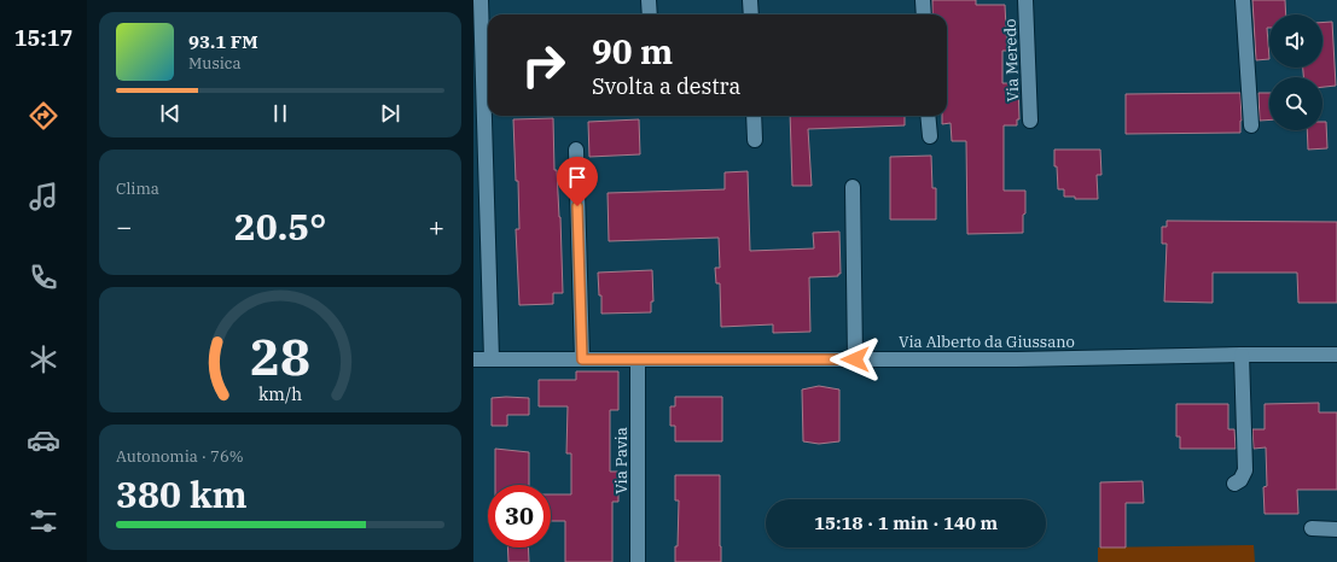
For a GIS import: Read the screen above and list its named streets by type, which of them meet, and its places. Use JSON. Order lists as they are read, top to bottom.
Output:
{
  "streets": {
    "street": ["Via Meredo", "Via Alberto da Giussano", "Via Pavia"]
  },
  "crossings": [
    ["Via Alberto da Giussano", "Via Pavia"]
  ],
  "page": {
    "tabs": "15:17",
    "turn": ["90 m", "Svolta a destra"],
    "song": ["93.1 FM", "Musica"],
    "tile": [
      "Clima",
      ["Autonomia · 76%", "380 km"]
    ],
    "heat": ["−", "20.5°", "+"],
    "limit": "30",
    "trip": "15:18 · 1 min · 140 m",
    "gauge": ["28", "km/h"]
  }
}
